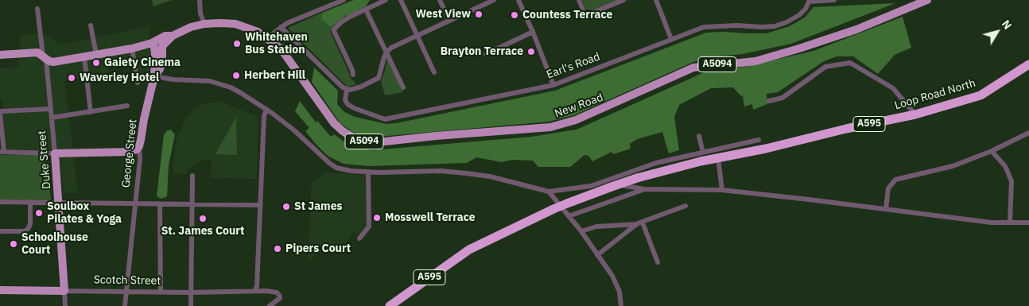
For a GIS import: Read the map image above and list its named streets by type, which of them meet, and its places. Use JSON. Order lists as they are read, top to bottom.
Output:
{
  "streets": {
    "highway": ["Loop Road North", "A595"],
    "main road": [
      "A5094",
      "New Road",
      "George Street",
      "Duke Street",
      "Scotch Street"
    ],
    "street": ["Earl's Road"]
  },
  "crossings": [
    ["A5094", "New Road"],
    ["A5094", "George Street"],
    ["A5094", "Duke Street"],
    ["Loop Road North", "A595"],
    ["George Street", "Scotch Street"],
    ["Duke Street", "Scotch Street"]
  ],
  "places": [
    "West View",
    "Countess Terrace",
    "Whitehaven Bus Station",
    "Brayton Terrace",
    "Gaiety Cinema",
    "Herbert Hill",
    "Waverley Hotel",
    "St James",
    "Soulbox Pilates & Yoga",
    "Mosswell Terrace",
    "St. James Court",
    "Schoolhouse Court",
    "Pipers Court"
  ],
  "north": "top right"
}
